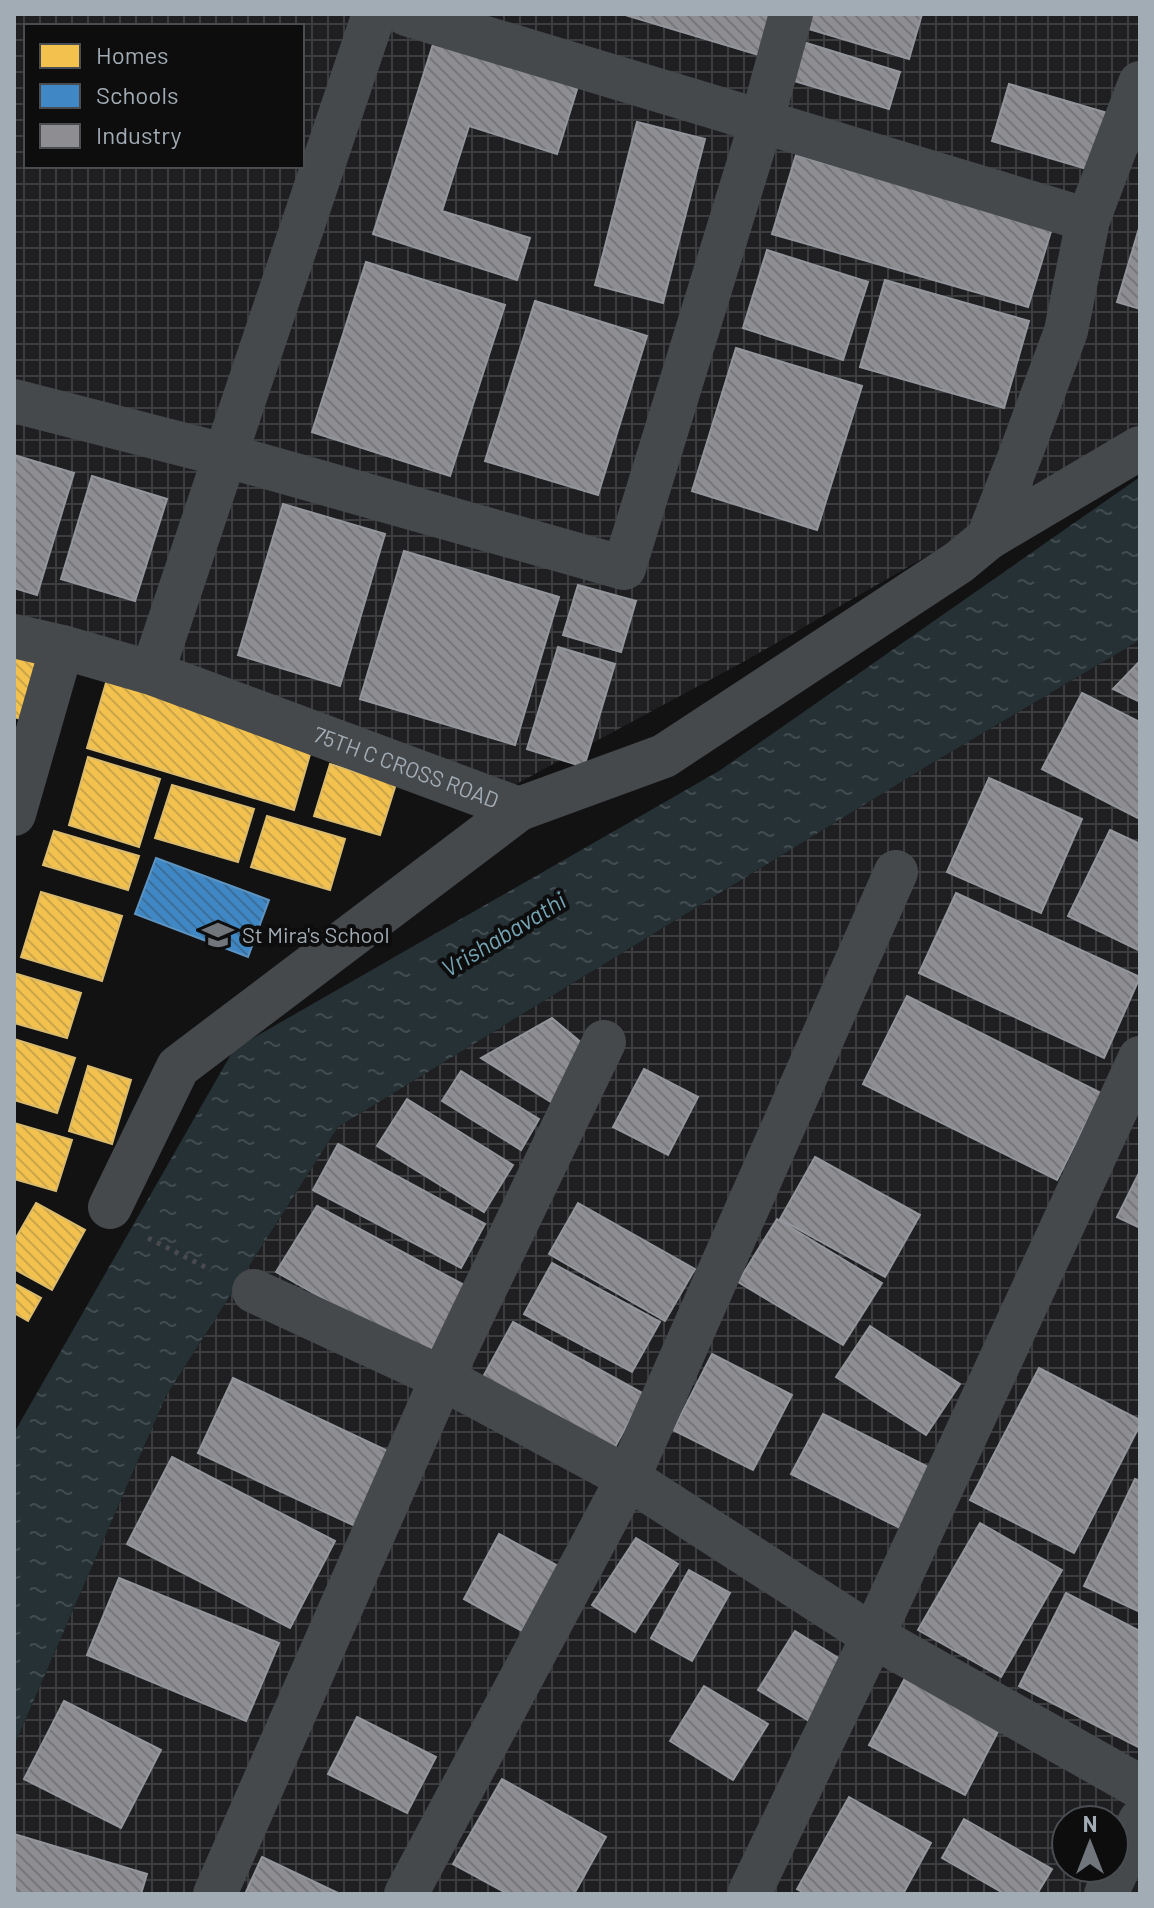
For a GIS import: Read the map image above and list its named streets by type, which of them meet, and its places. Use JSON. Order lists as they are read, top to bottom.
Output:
{
  "streets": {
    "street": ["75TH C CROSS ROAD"]
  },
  "water": ["Vrishabavathi"],
  "places": {
    "school or university": ["St Mira's School"]
  },
  "legend": ["Homes", "Schools", "Industry"],
  "north": "top"
}
